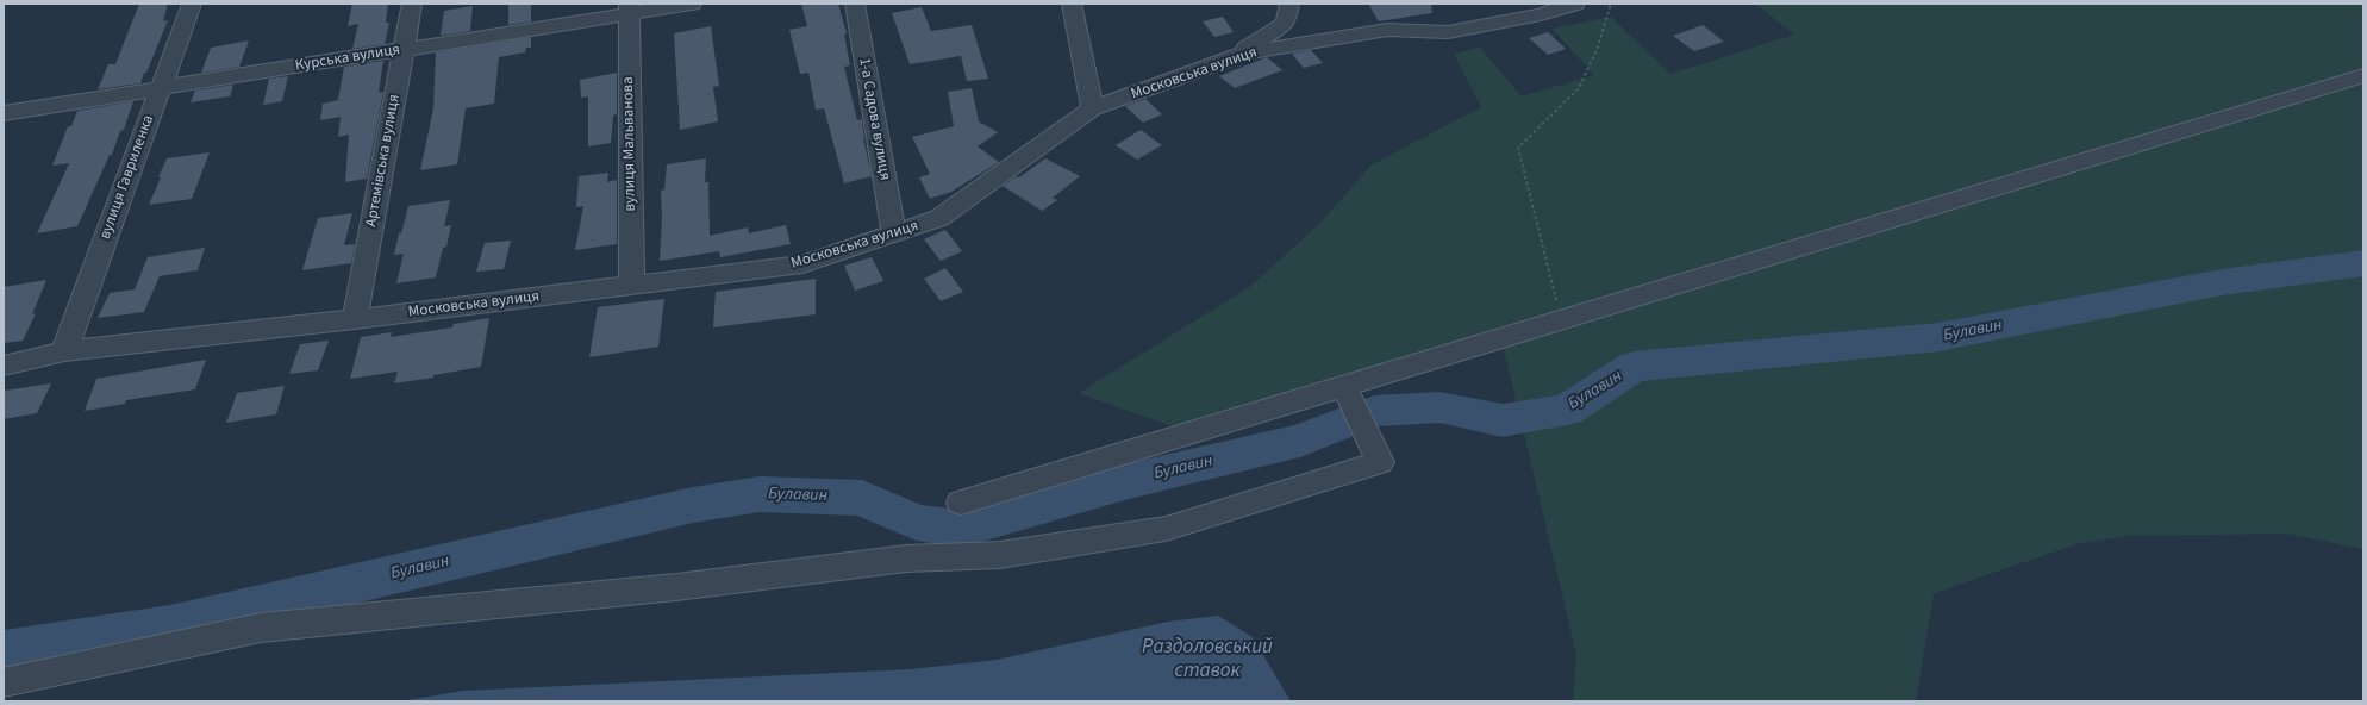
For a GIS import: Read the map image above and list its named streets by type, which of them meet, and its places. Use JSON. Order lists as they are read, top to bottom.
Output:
{
  "streets": {
    "street": [
      "Курська вулиця",
      "Московська вулиця",
      "1-а Садова вулиця",
      "вулиця Мальванова",
      "Артемівська вулиця",
      "вулиця Гавриленка"
    ]
  },
  "crossings": [
    ["Курська вулиця", "вулиця Мальванова"],
    ["Курська вулиця", "Артемівська вулиця"],
    ["Курська вулиця", "вулиця Гавриленка"],
    ["Московська вулиця", "1-а Садова вулиця"],
    ["Московська вулиця", "вулиця Мальванова"],
    ["Московська вулиця", "Артемівська вулиця"],
    ["Московська вулиця", "вулиця Гавриленка"]
  ],
  "water": ["Булавин", "Раздоловський ставок"]
}
